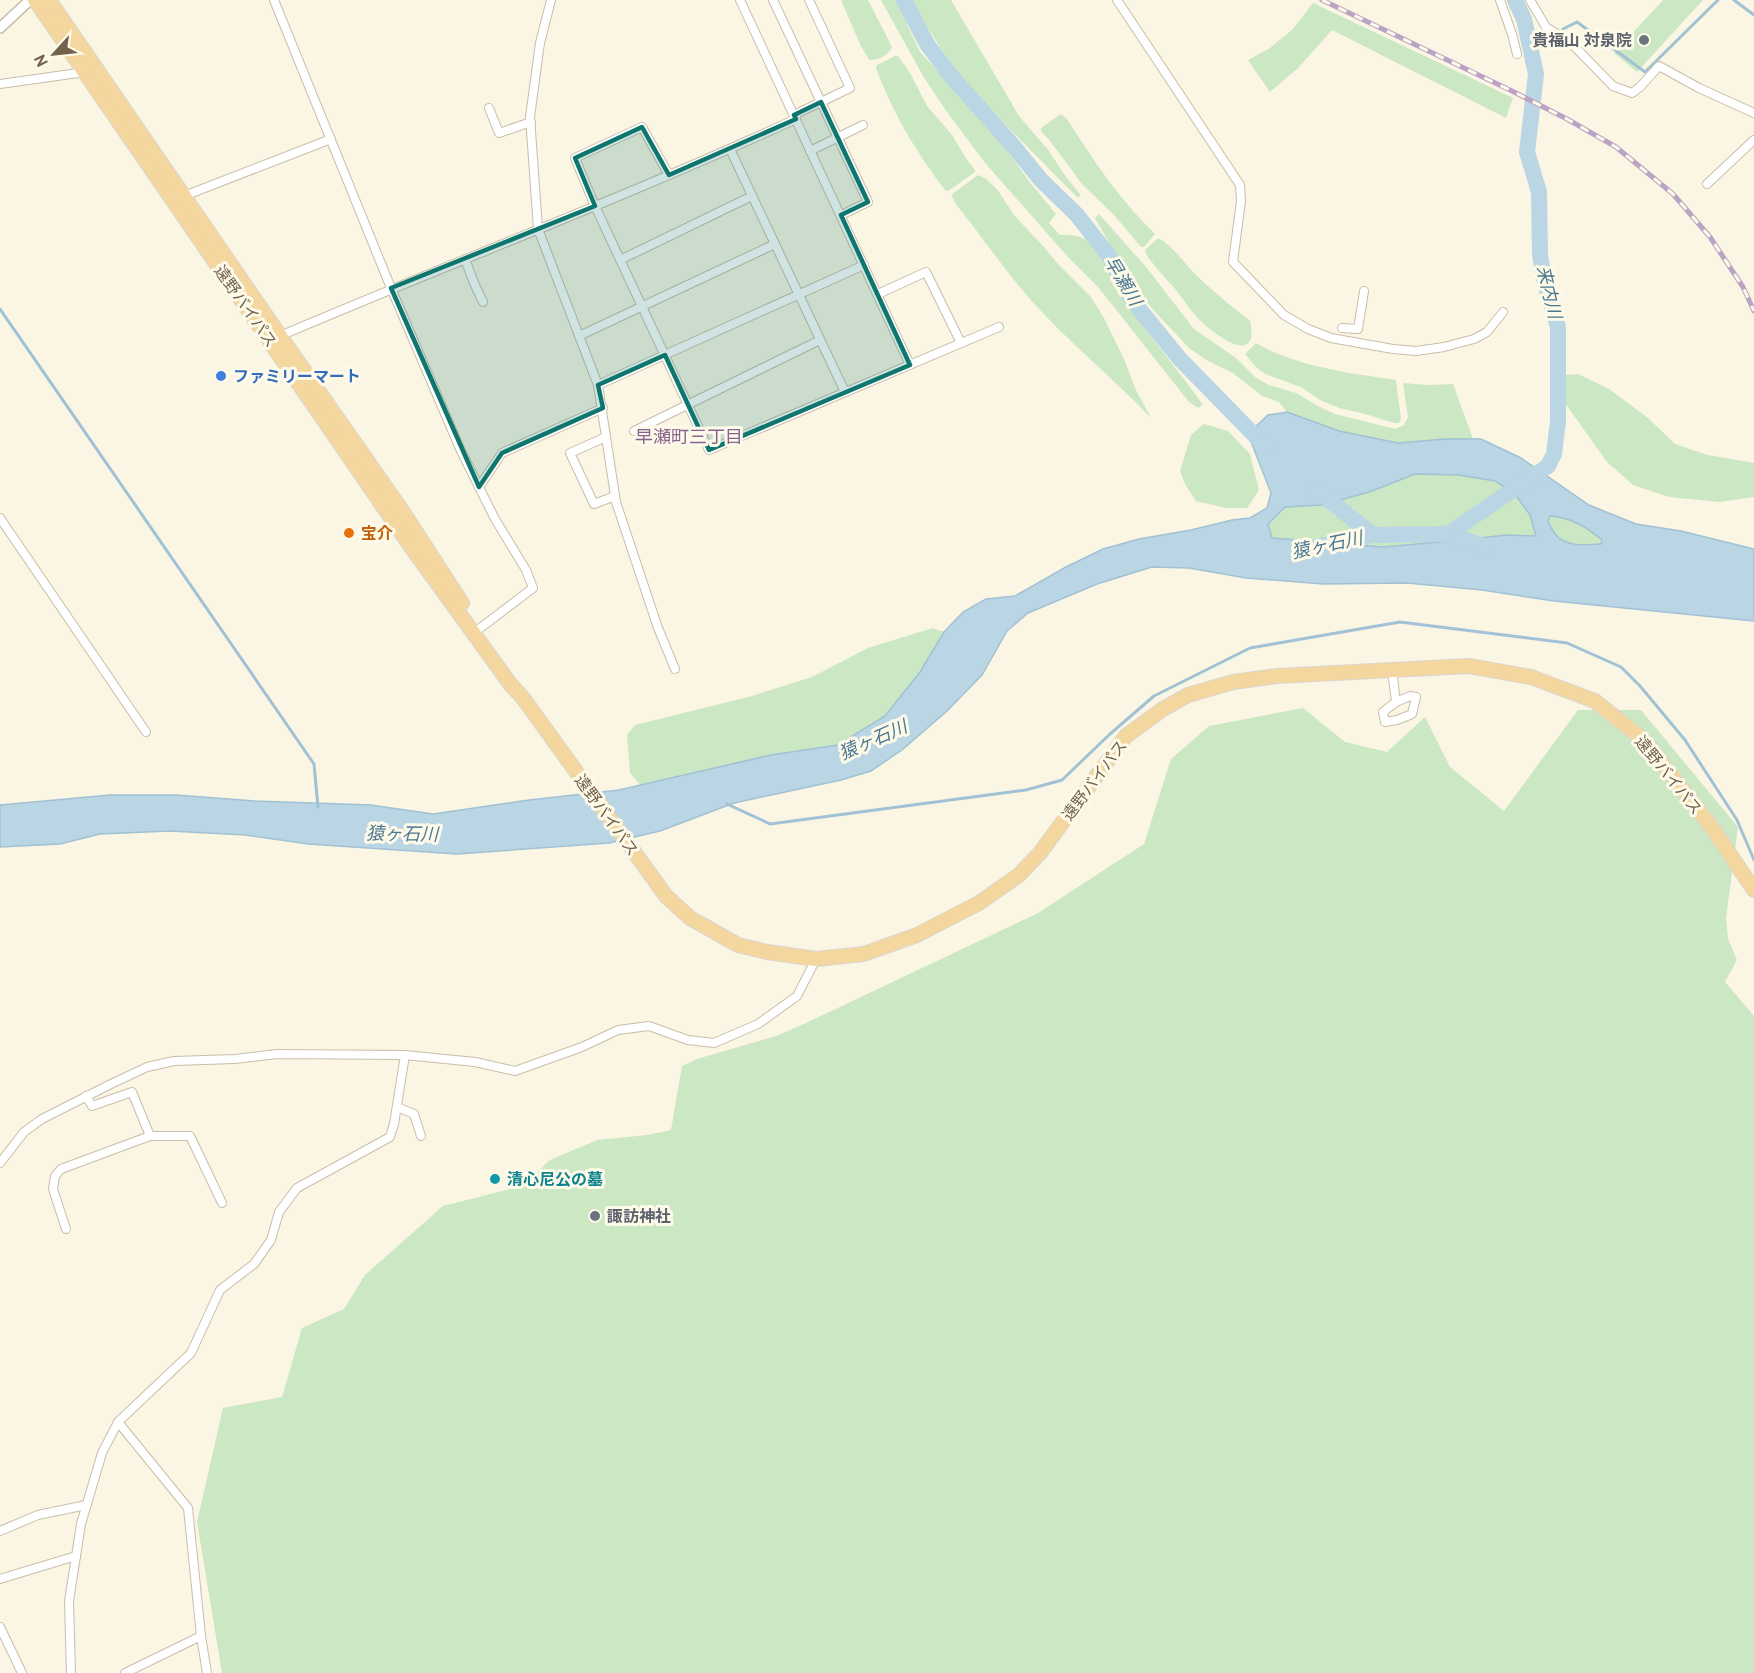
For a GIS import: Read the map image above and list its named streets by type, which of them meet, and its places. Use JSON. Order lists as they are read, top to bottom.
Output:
{
  "streets": {
    "highway": ["遠野バイパス"]
  },
  "districts": ["早瀬町三丁目"],
  "water": ["早瀬川", "来内川", "猿ヶ石川"],
  "places": [
    "貴福山 対泉院",
    "ファミリーマート",
    "宝介",
    "清心尼公の墓",
    "諏訪神社"
  ],
  "north": "bottom left"
}
